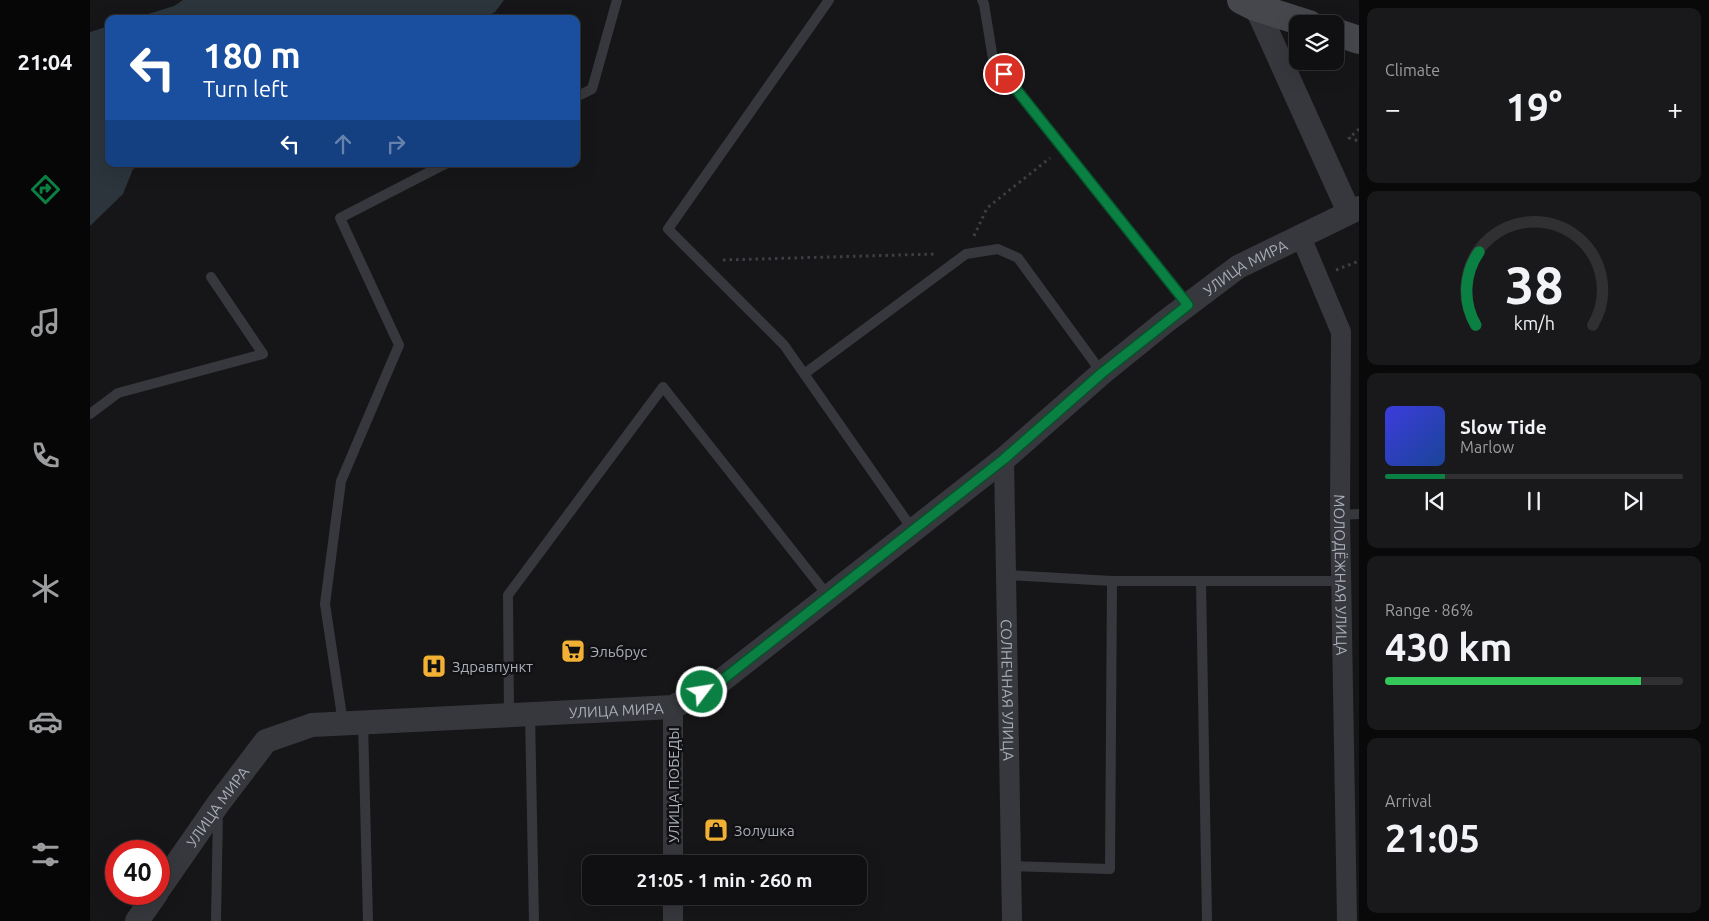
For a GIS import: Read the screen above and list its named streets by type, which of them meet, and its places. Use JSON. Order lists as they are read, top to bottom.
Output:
{
  "streets": {
    "street": [
      "УЛИЦА МИРА",
      "МОЛОДЁЖНАЯ УЛИЦА",
      "СОЛНЕЧНАЯ УЛИЦА",
      "УЛИЦА ПОБЕДЫ"
    ]
  },
  "crossings": [
    ["УЛИЦА МИРА", "МОЛОДЁЖНАЯ УЛИЦА"],
    ["УЛИЦА МИРА", "СОЛНЕЧНАЯ УЛИЦА"],
    ["УЛИЦА МИРА", "УЛИЦА ПОБЕДЫ"]
  ],
  "places": {
    "supermarket": ["Эльбрус"],
    "hospital": ["Здравпункт"],
    "shop": ["Золушка"]
  },
  "page": {
    "tabs": "21:04",
    "tile": [
      "Climate",
      ["Range · 86%", "430 km"],
      ["Arrival", "21:05"]
    ],
    "turn": ["180 m", "Turn left"],
    "heat": ["−", "19°", "+"],
    "song": ["Slow Tide", "Marlow"],
    "limit": "40",
    "trip": "21:05 · 1 min · 260 m",
    "gauge": ["38", "km/h"]
  }
}
